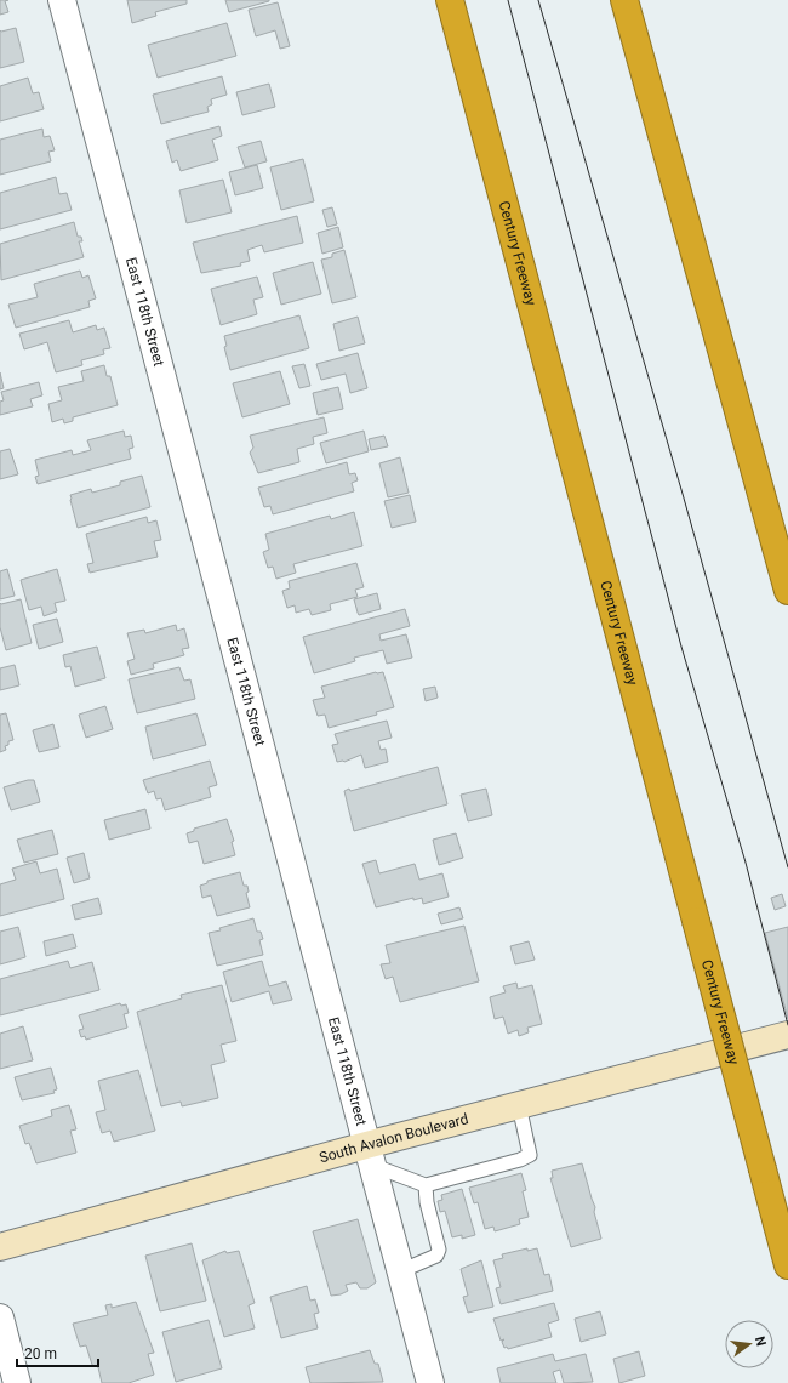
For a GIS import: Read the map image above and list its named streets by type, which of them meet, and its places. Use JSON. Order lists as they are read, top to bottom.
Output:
{
  "streets": {
    "highway": ["Century Freeway"],
    "main road": ["South Avalon Boulevard"],
    "street": ["East 118th Street"]
  },
  "crossings": [
    ["East 118th Street", "South Avalon Boulevard"]
  ],
  "scale_bar": "20 m",
  "north": "right"
}
